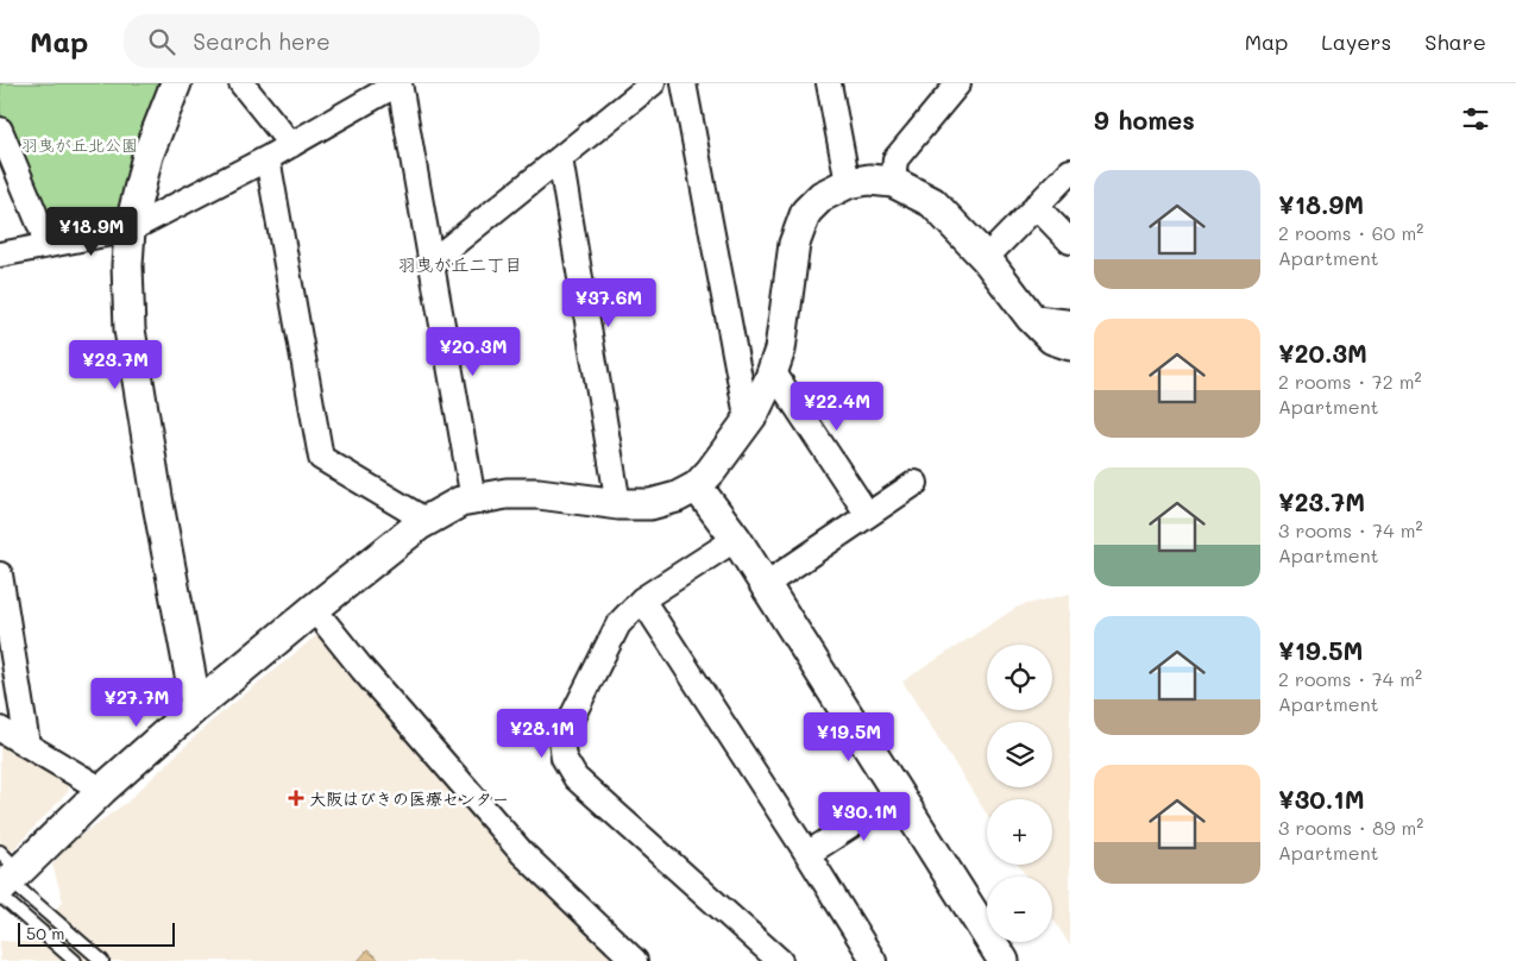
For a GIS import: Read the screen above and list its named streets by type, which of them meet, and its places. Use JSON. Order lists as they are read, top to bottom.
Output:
{
  "districts": ["羽曳が丘二丁目"],
  "parks": ["羽曳が丘北公園"],
  "places": {
    "health": ["大阪はびきの医療センター"]
  },
  "scale_bar": "50 m",
  "page": {
    "header": "Map",
    "search": "Search here",
    "nav": ["Map", "Layers", "Share"],
    "heading": "9 homes",
    "list": [
      {
        "name": "¥18.9M",
        "note": "2 rooms · 60 m² · Apartment"
      },
      {
        "name": "¥20.3M",
        "note": "2 rooms · 72 m² · Apartment"
      },
      {
        "name": "¥23.7M",
        "note": "3 rooms · 74 m² · Apartment"
      },
      {
        "name": "¥19.5M",
        "note": "2 rooms · 74 m² · Apartment"
      },
      {
        "name": "¥30.1M",
        "note": "3 rooms · 89 m² · Apartment"
      }
    ],
    "price": [
      "¥18.9M",
      "¥37.6M",
      "¥20.3M",
      "¥23.7M",
      "¥22.4M",
      "¥27.7M",
      "¥28.1M",
      "¥19.5M",
      "¥30.1M"
    ],
    "map_buttons": ["+", "−"],
    "scale": "50 m"
  }
}
